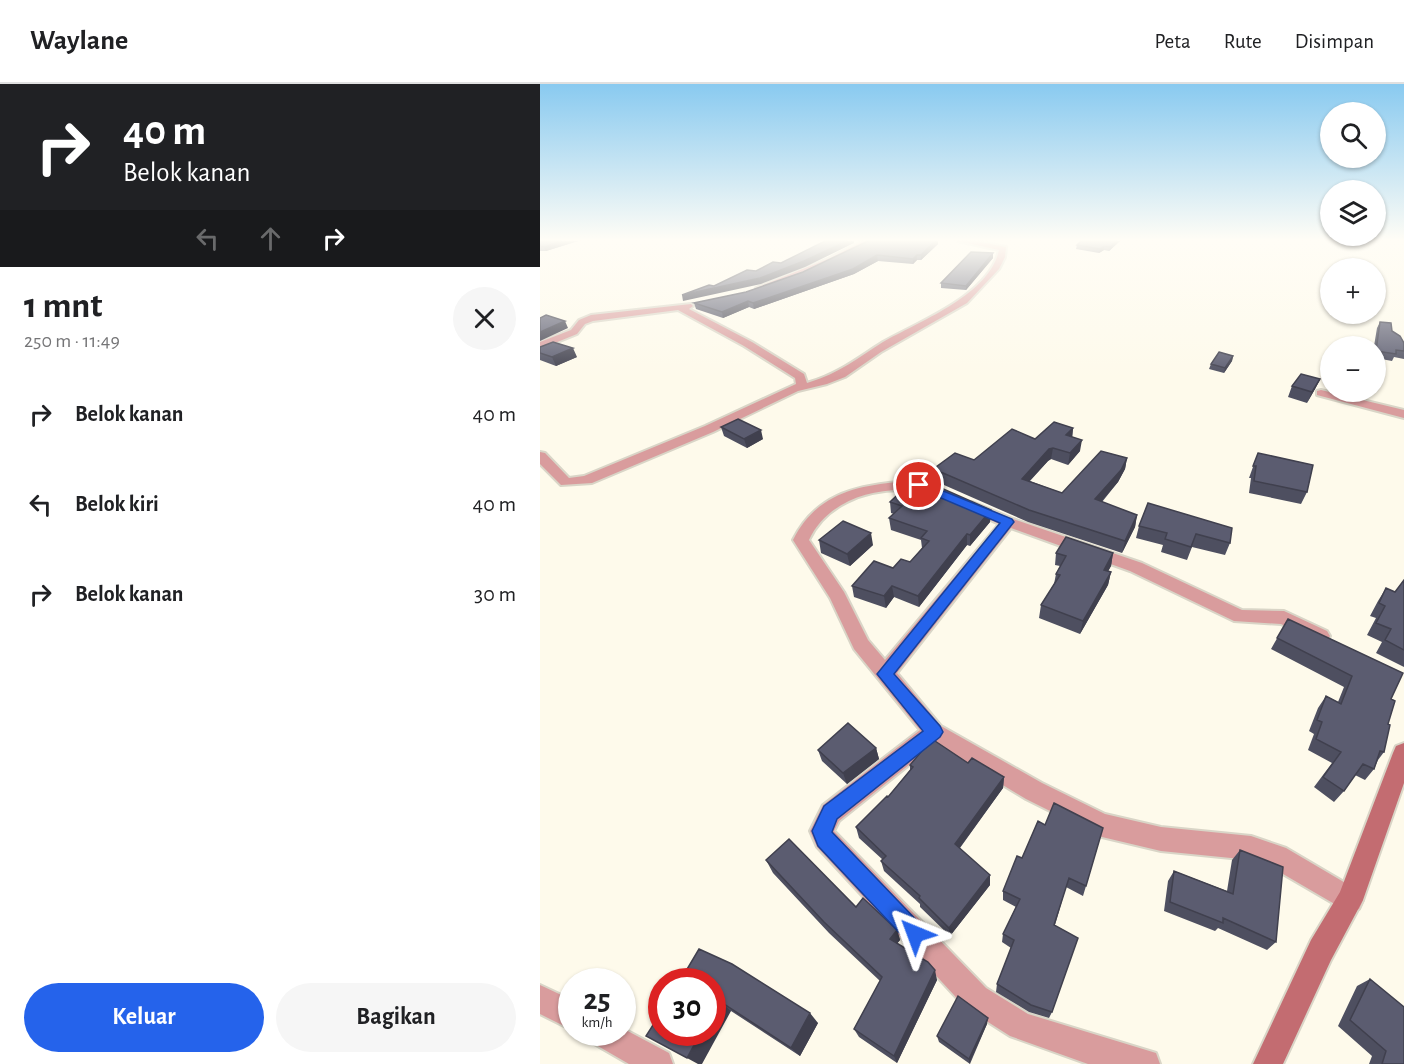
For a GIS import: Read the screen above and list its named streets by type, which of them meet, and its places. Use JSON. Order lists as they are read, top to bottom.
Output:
{
  "page": {
    "header": "Waylane",
    "nav": ["Peta", "Rute", "Disimpan"],
    "turn": ["40 m", "Belok kanan"],
    "map_buttons": ["+", "−"],
    "heading": ["1 mnt", "250 m · 11:49"],
    "list": [
      {
        "name": "Belok kanan",
        "value": "40 m"
      },
      {
        "name": "Belok kiri",
        "value": "40 m"
      },
      {
        "name": "Belok kanan",
        "value": "30 m"
      }
    ],
    "speed": "25 km/h",
    "limit": "30",
    "buttons": ["Keluar", "Bagikan"]
  }
}
